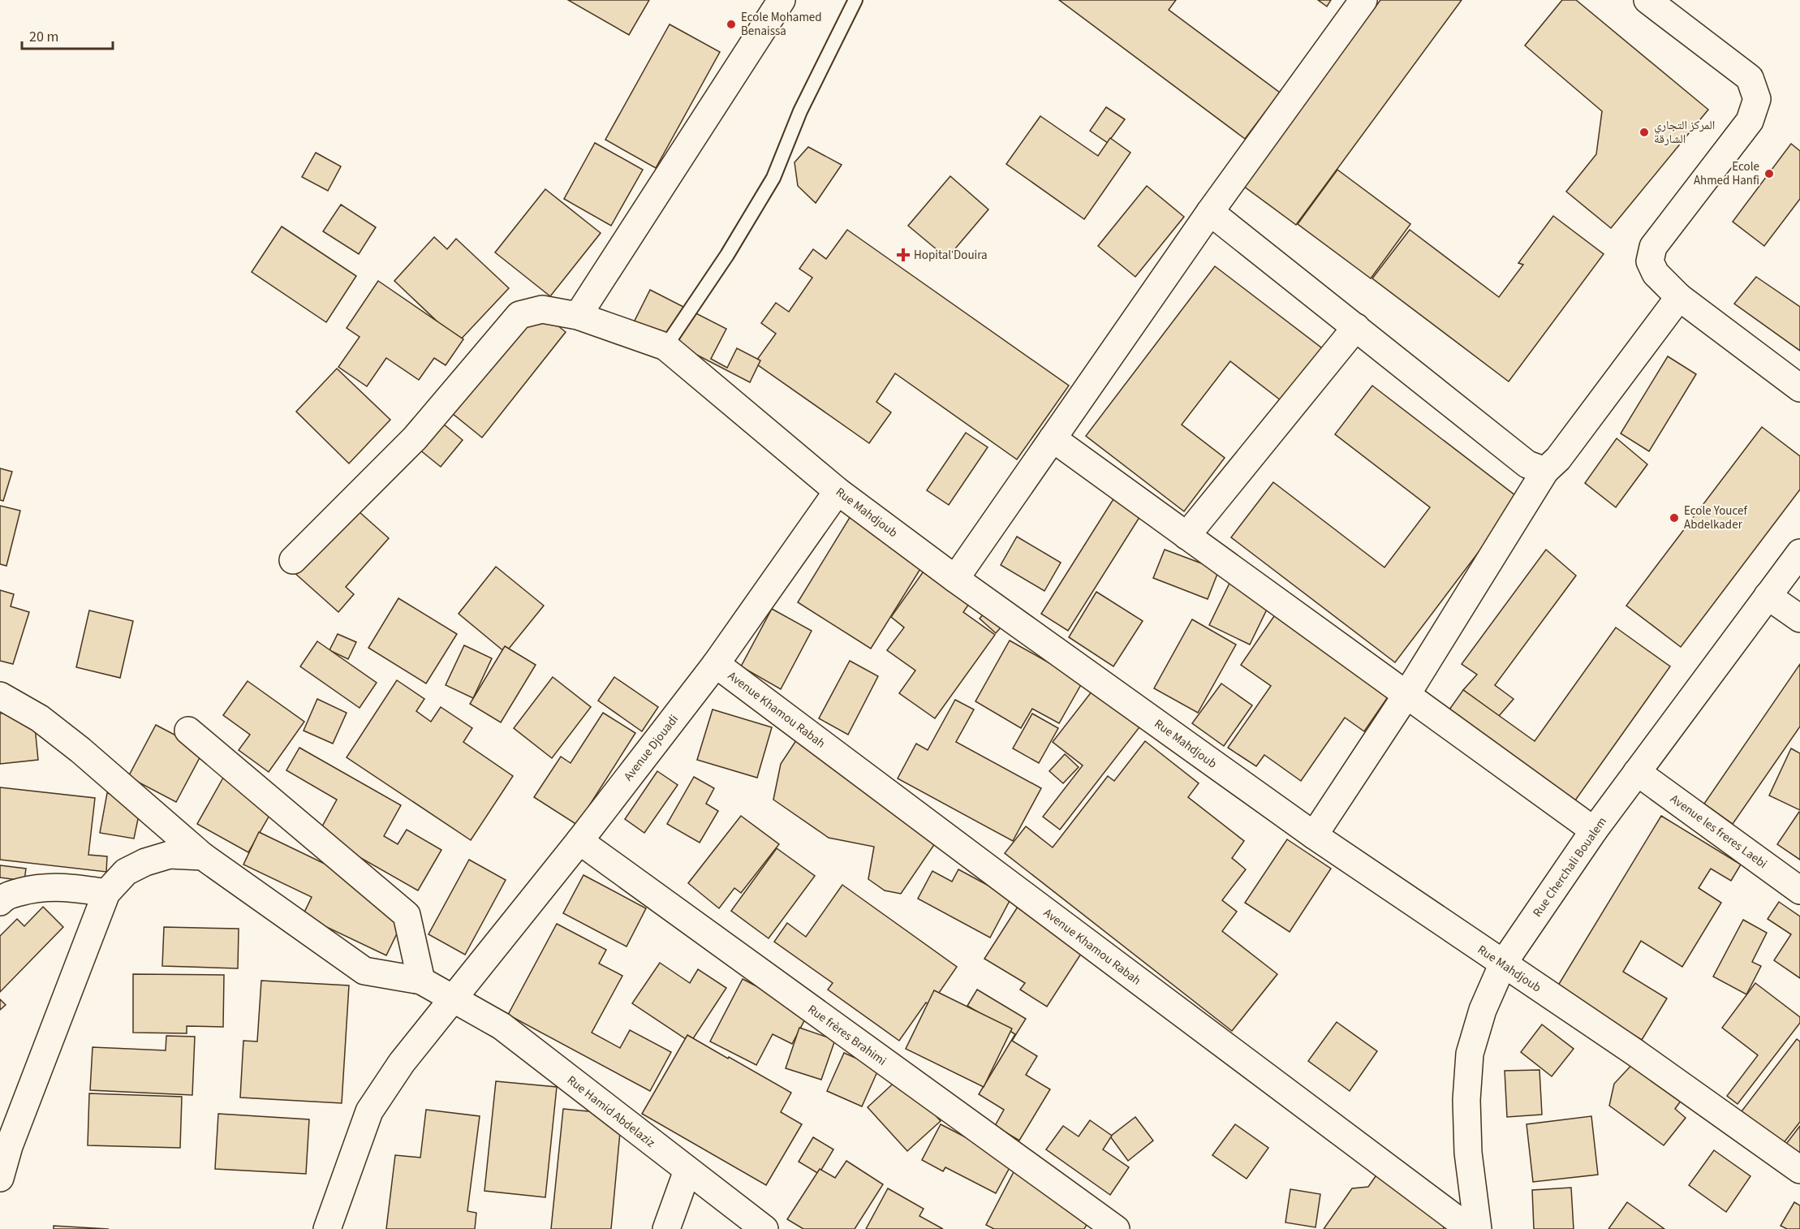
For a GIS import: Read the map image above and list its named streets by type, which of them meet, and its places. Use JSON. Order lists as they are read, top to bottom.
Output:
{
  "streets": {
    "street": [
      "Rue Mahdjoub",
      "Avenue Khamou Rabah",
      "Avenue Djouadi",
      "Avenue les freres Laebi",
      "Rue Cherchali Boualem",
      "Rue frères Brahimi",
      "Rue Hamid Abdelaziz"
    ]
  },
  "crossings": [
    ["Rue Mahdjoub", "Avenue Djouadi"],
    ["Rue Mahdjoub", "Rue Cherchali Boualem"],
    ["Avenue Khamou Rabah", "Avenue Djouadi"],
    ["Avenue Djouadi", "Rue frères Brahimi"],
    ["Avenue Djouadi", "Rue Hamid Abdelaziz"],
    ["Avenue les freres Laebi", "Rue Cherchali Boualem"]
  ],
  "places": {
    "other": [
      "Ecole Mohamed Benaissa",
      "المركز التجاري الشارقة",
      "Ecole Ahmed Hanfi",
      "Ecole Youcef Abdelkader"
    ],
    "health": ["Hopital Douira"]
  },
  "scale_bar": "20 m"
}
